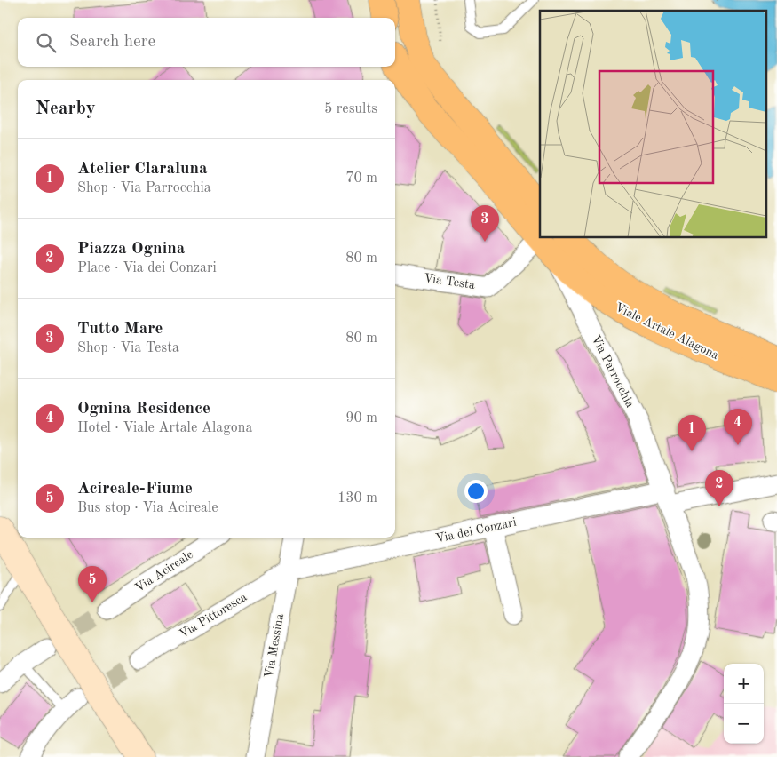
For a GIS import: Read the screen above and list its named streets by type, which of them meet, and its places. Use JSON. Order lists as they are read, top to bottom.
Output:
{
  "streets": {
    "main road": ["Viale Artale Alagona"],
    "street": [
      "Via Testa",
      "Via Parrocchia",
      "Via dei Conzari",
      "Via Acireale",
      "Via Pittoresca",
      "Via Messina"
    ]
  },
  "crossings": [
    ["Via Testa", "Viale Artale Alagona"],
    ["Via Testa", "Via Parrocchia"],
    ["Viale Artale Alagona", "Via Parrocchia"],
    ["Via Parrocchia", "Via dei Conzari"],
    ["Via dei Conzari", "Via Pittoresca"],
    ["Via dei Conzari", "Via Messina"],
    ["Via Pittoresca", "Via Messina"]
  ],
  "page": {
    "search": "Search here",
    "heading": ["Nearby", "5 results"],
    "list": [
      {
        "mark": "1",
        "name": "Atelier Claraluna",
        "note": "Shop · Via Parrocchia",
        "value": "70 m"
      },
      {
        "mark": "2",
        "name": "Piazza Ognina",
        "note": "Place · Via dei Conzari",
        "value": "80 m"
      },
      {
        "mark": "3",
        "name": "Tutto Mare",
        "note": "Shop · Via Testa",
        "value": "80 m"
      },
      {
        "mark": "4",
        "name": "Ognina Residence",
        "note": "Hotel · Viale Artale Alagona",
        "value": "90 m"
      },
      {
        "mark": "5",
        "name": "Acireale-Fiume",
        "note": "Bus stop · Via Acireale",
        "value": "130 m"
      }
    ],
    "pins": [
      "3",
      "4",
      "1",
      "2",
      "5"
    ],
    "map_buttons": ["+", "−"]
  }
}
